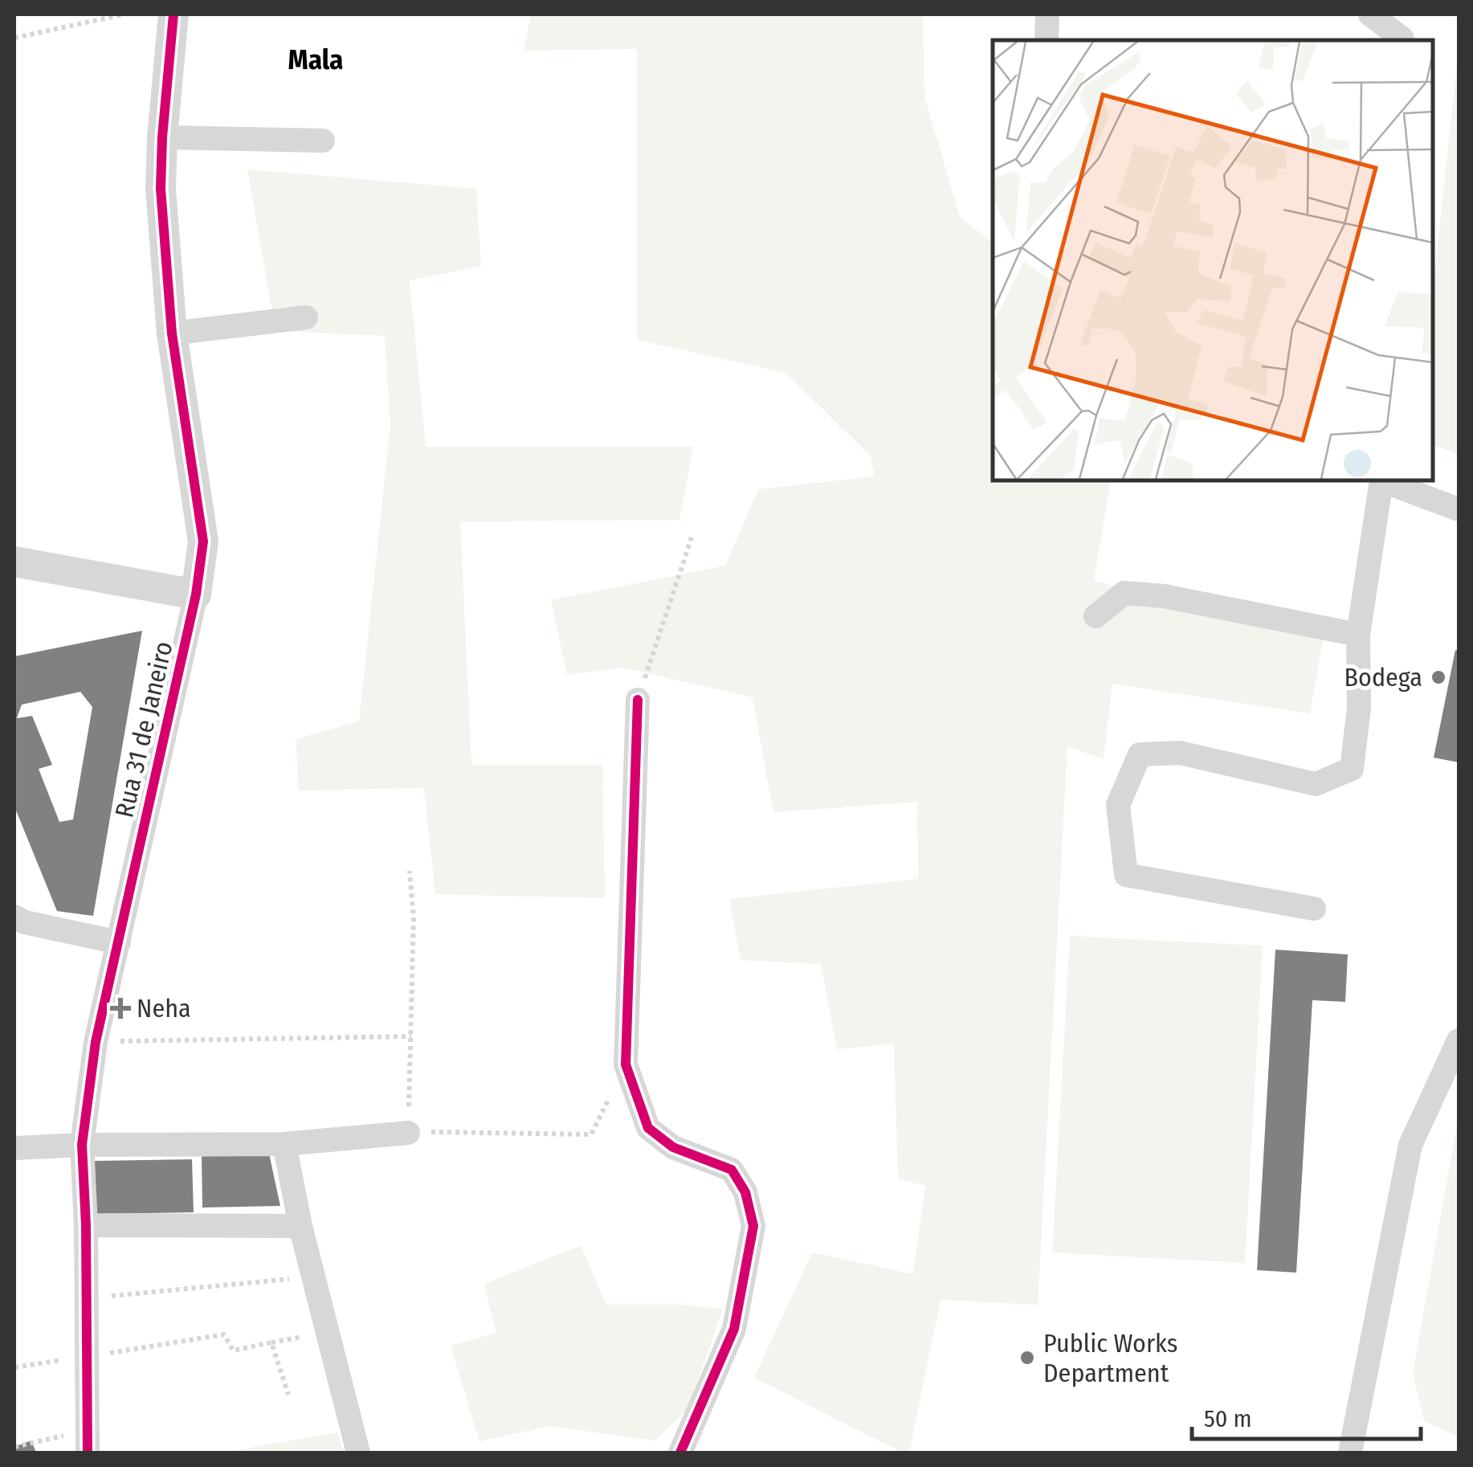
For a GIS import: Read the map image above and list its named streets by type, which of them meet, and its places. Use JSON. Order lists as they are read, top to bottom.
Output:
{
  "streets": {
    "street": ["Rua 31 de Janeiro"]
  },
  "districts": ["Mala"],
  "places": {
    "other": ["Bodega", "Public Works Department"],
    "health": ["Neha"]
  },
  "scale_bar": "50 m"
}
